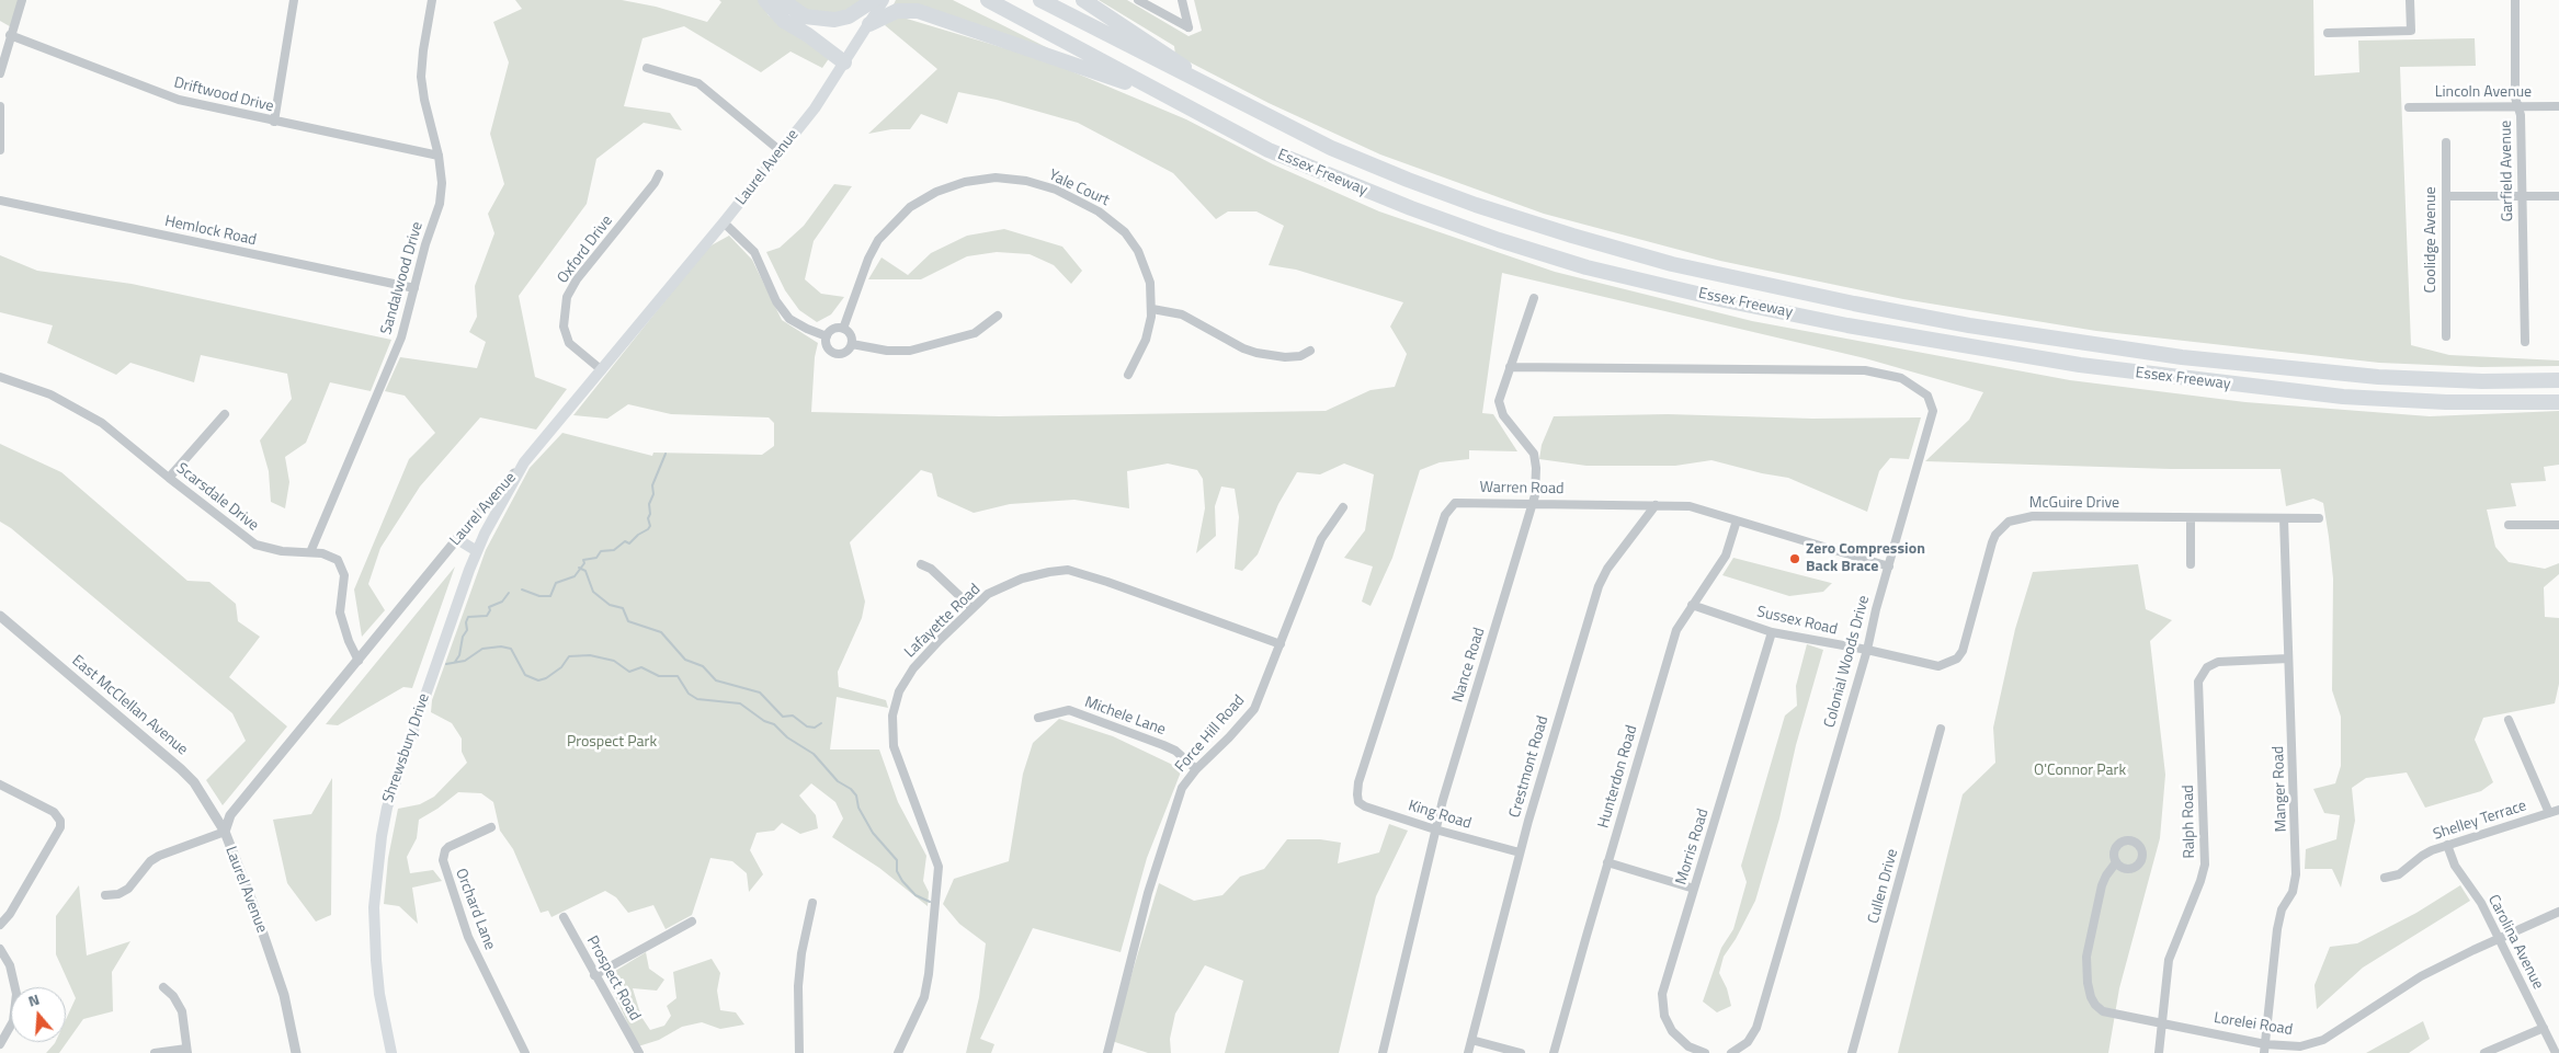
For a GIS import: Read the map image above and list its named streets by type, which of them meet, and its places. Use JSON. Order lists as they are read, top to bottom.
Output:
{
  "streets": {
    "highway": ["Essex Freeway"],
    "main road": ["Laurel Avenue", "Shrewsbury Drive"],
    "street": [
      "Lincoln Avenue",
      "Driftwood Drive",
      "Garfield Avenue",
      "Yale Court",
      "Hemlock Road",
      "Coolidge Avenue",
      "Oxford Drive",
      "Sandalwood Drive",
      "Warren Road",
      "Scarsdale Drive",
      "McGuire Drive",
      "Lafayette Road",
      "Sussex Road",
      "Colonial Woods Drive",
      "Nance Road",
      "East McClellan Avenue",
      "Michele Lane",
      "Force Hill Road",
      "Crestmont Road",
      "Hunterdon Road",
      "Manger Road",
      "King Road",
      "Shelley Terrace",
      "Ralph Road",
      "Morris Road",
      "Cullen Drive",
      "Orchard Lane",
      "Carolina Avenue",
      "Prospect Road",
      "Lorelei Road"
    ]
  },
  "crossings": [
    ["Lincoln Avenue", "Garfield Avenue"],
    ["Driftwood Drive", "Sandalwood Drive"],
    ["Laurel Avenue", "Oxford Drive"],
    ["Laurel Avenue", "Scarsdale Drive"],
    ["Laurel Avenue", "East McClellan Avenue"],
    ["Laurel Avenue", "Shrewsbury Drive"],
    ["Hemlock Road", "Sandalwood Drive"],
    ["Sandalwood Drive", "Scarsdale Drive"],
    ["Warren Road", "Colonial Woods Drive"],
    ["Warren Road", "Nance Road"],
    ["Warren Road", "Crestmont Road"],
    ["Warren Road", "Hunterdon Road"],
    ["Warren Road", "King Road"],
    ["McGuire Drive", "Sussex Road"],
    ["McGuire Drive", "Colonial Woods Drive"],
    ["McGuire Drive", "Manger Road"],
    ["Lafayette Road", "Force Hill Road"],
    ["Sussex Road", "Colonial Woods Drive"],
    ["Sussex Road", "Hunterdon Road"],
    ["Sussex Road", "Morris Road"],
    ["Colonial Woods Drive", "Nance Road"],
    ["Nance Road", "King Road"],
    ["Michele Lane", "Force Hill Road"],
    ["Crestmont Road", "King Road"],
    ["Manger Road", "Ralph Road"],
    ["Manger Road", "Lorelei Road"],
    ["Shelley Terrace", "Carolina Avenue"],
    ["Ralph Road", "Lorelei Road"],
    ["Carolina Avenue", "Lorelei Road"]
  ],
  "parks": ["Prospect Park", "O'Connor Park"],
  "places": ["Zero Compression Back Brace"],
  "north": "top"
}
